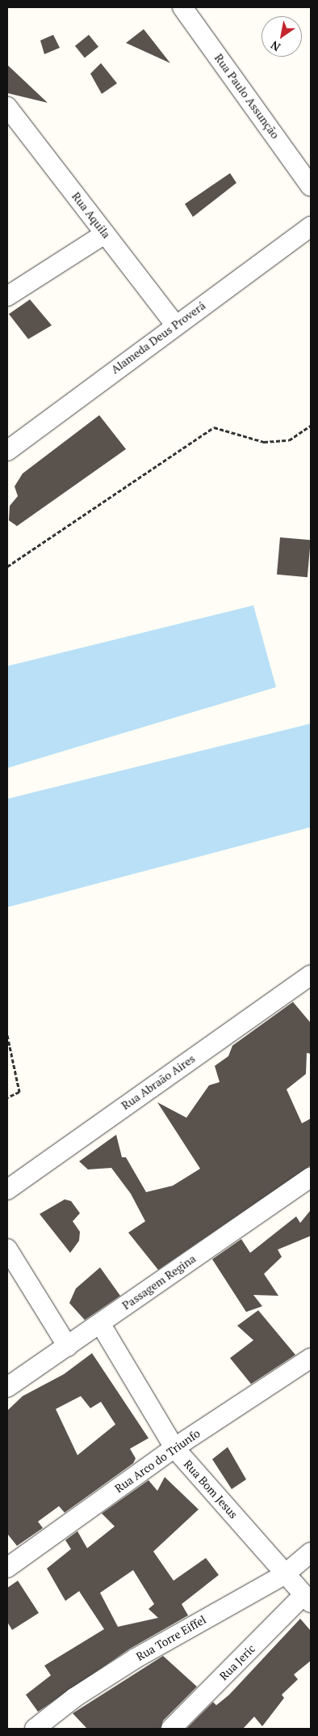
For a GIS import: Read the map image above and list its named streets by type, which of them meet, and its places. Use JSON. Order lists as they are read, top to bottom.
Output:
{
  "streets": {
    "street": [
      "Rua Paulo Assunção",
      "Rua Aquila",
      "Alameda Deus Proverá",
      "Rua Abraão Aires",
      "Passagem Regina",
      "Rua Arco do Triunfo",
      "Rua Bom Jesus",
      "Rua Torre Eiffel",
      "Rua Jeric"
    ]
  },
  "crossings": [
    ["Rua Aquila", "Alameda Deus Proverá"],
    ["Passagem Regina", "Rua Bom Jesus"],
    ["Rua Arco do Triunfo", "Rua Bom Jesus"],
    ["Rua Bom Jesus", "Rua Torre Eiffel"],
    ["Rua Bom Jesus", "Rua Jeric"]
  ],
  "north": "bottom left"
}
